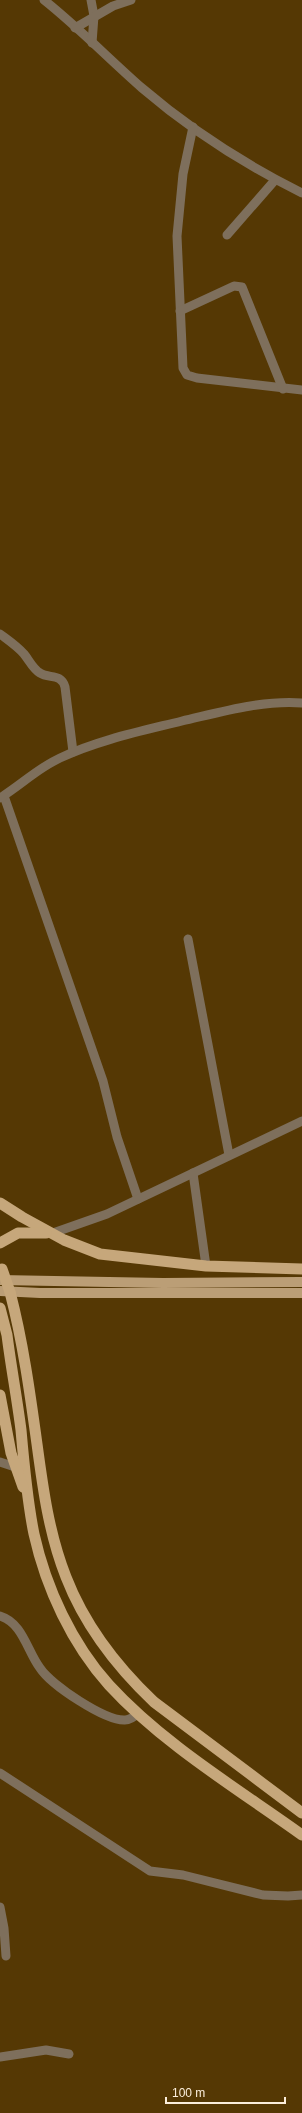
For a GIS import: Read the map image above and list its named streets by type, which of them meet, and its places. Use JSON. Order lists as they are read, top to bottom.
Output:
{
  "scale_bar": "100 m"
}
